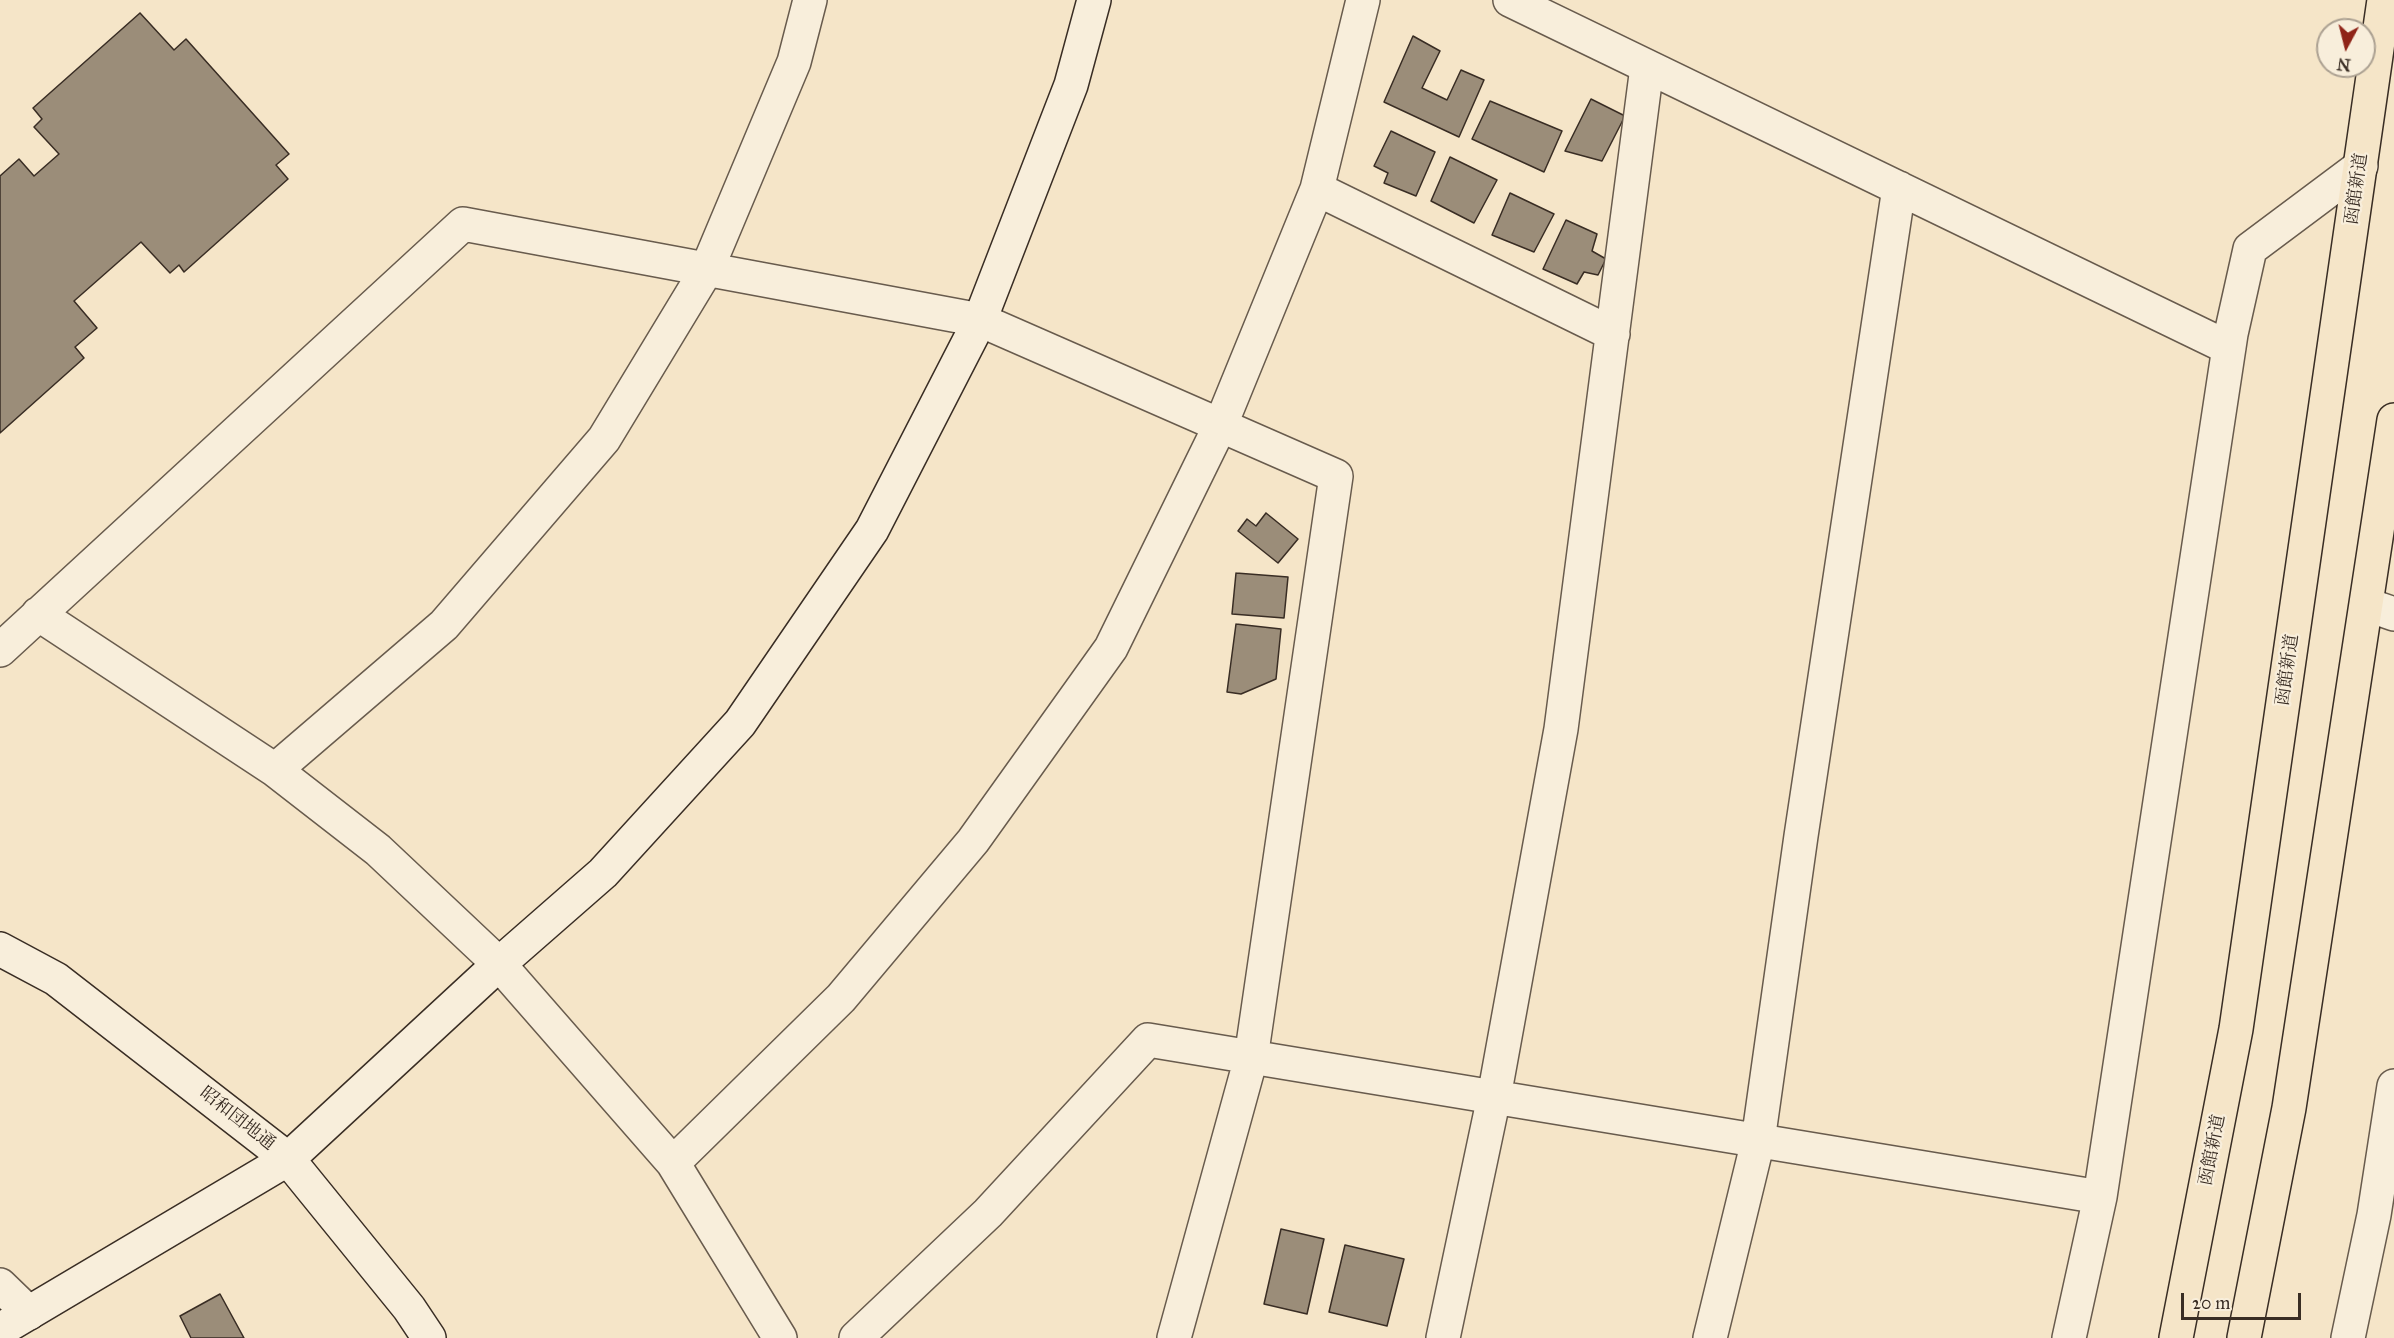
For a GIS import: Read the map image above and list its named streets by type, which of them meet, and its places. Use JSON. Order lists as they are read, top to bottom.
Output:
{
  "streets": {
    "highway": ["函館新道"],
    "street": ["昭和団地通"]
  },
  "scale_bar": "20 m",
  "north": "bottom"
}
